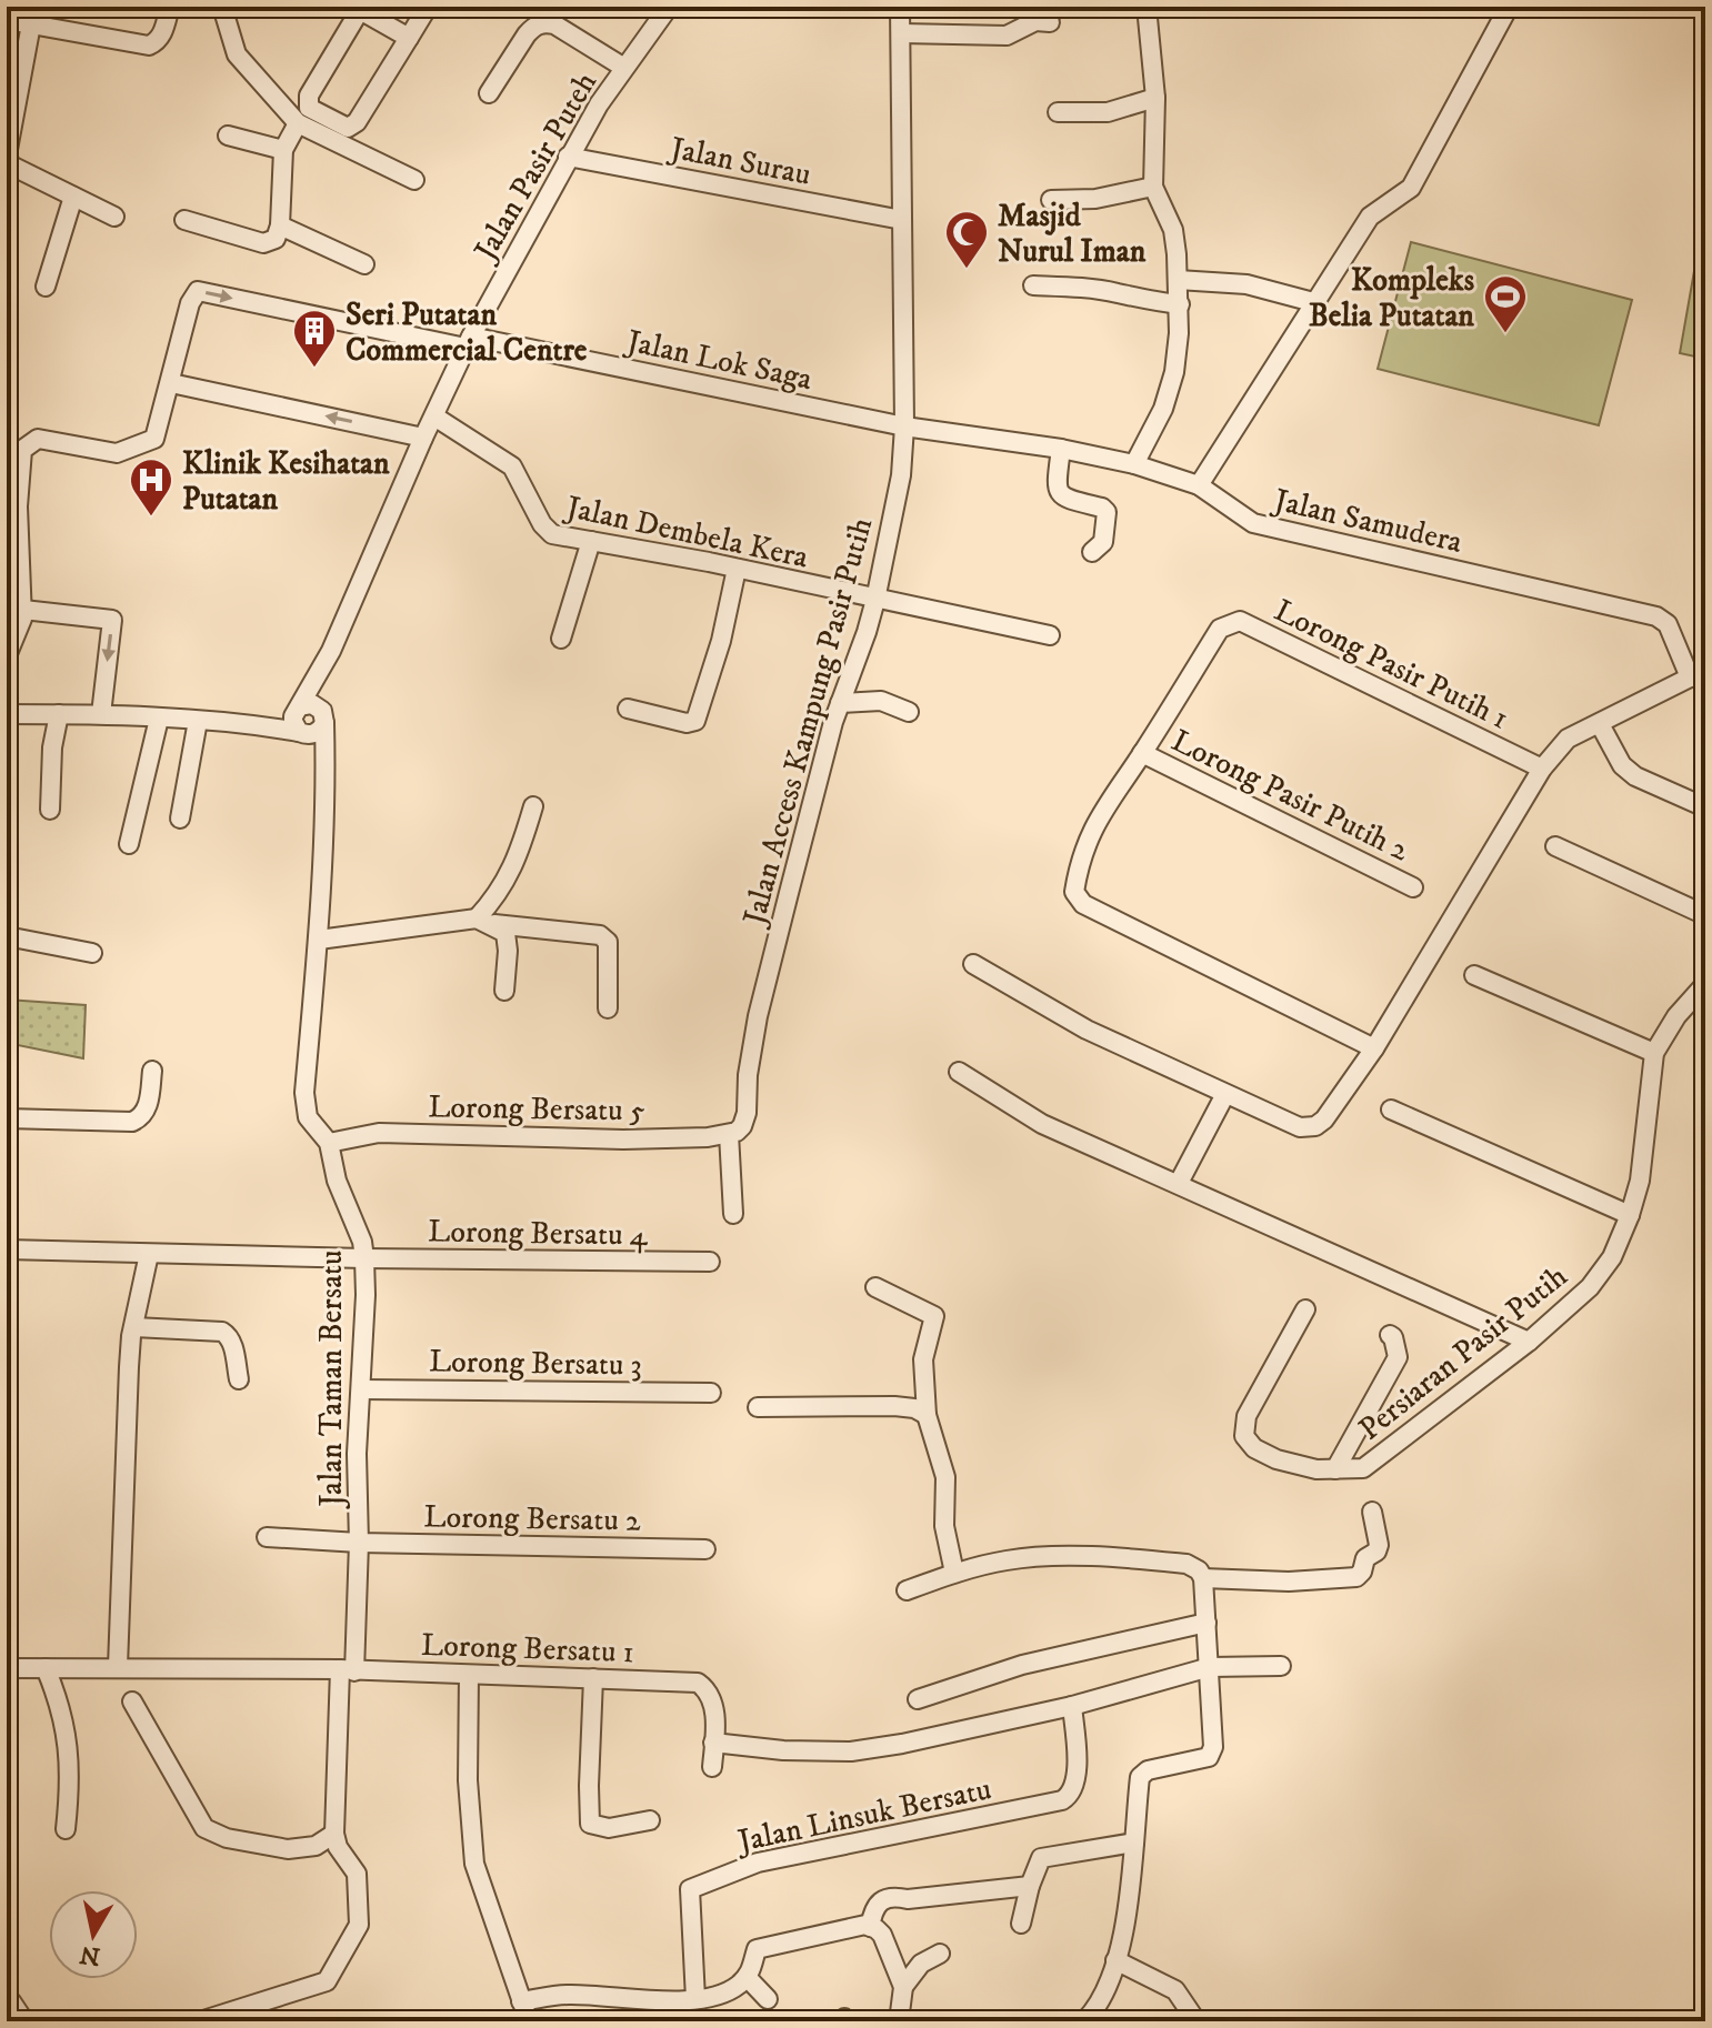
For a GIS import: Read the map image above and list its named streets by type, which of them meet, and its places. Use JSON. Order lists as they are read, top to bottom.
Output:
{
  "streets": {
    "street": [
      "Jalan Surau",
      "Jalan Pasir Puteh",
      "Jalan Lok Saga",
      "Jalan Samudera",
      "Jalan Dembela Kera",
      "Lorong Pasir Putih 1",
      "Jalan Access Kampung Pasir Putih",
      "Lorong Pasir Putih 2",
      "Lorong Bersatu 5",
      "Lorong Bersatu 4",
      "Persiaran Pasir Putih",
      "Lorong Bersatu 3",
      "Jalan Taman Bersatu",
      "Lorong Bersatu 2",
      "Lorong Bersatu 1",
      "Jalan Linsuk Bersatu"
    ]
  },
  "crossings": [
    ["Jalan Surau", "Jalan Pasir Puteh"],
    ["Jalan Surau", "Jalan Access Kampung Pasir Putih"],
    ["Jalan Pasir Puteh", "Jalan Lok Saga"],
    ["Jalan Pasir Puteh", "Jalan Dembela Kera"],
    ["Jalan Pasir Puteh", "Jalan Taman Bersatu"],
    ["Jalan Lok Saga", "Jalan Samudera"],
    ["Jalan Lok Saga", "Jalan Access Kampung Pasir Putih"],
    ["Jalan Samudera", "Jalan Access Kampung Pasir Putih"],
    ["Jalan Dembela Kera", "Jalan Access Kampung Pasir Putih"],
    ["Lorong Pasir Putih 1", "Lorong Pasir Putih 2"],
    ["Jalan Access Kampung Pasir Putih", "Lorong Bersatu 5"],
    ["Lorong Bersatu 5", "Jalan Taman Bersatu"],
    ["Lorong Bersatu 4", "Jalan Taman Bersatu"],
    ["Lorong Bersatu 3", "Jalan Taman Bersatu"],
    ["Jalan Taman Bersatu", "Lorong Bersatu 2"],
    ["Jalan Taman Bersatu", "Lorong Bersatu 1"]
  ],
  "places": {
    "mosque": ["Masjid Nurul Iman"],
    "sports": ["Kompleks Belia Putatan"],
    "building": ["Seri Putatan Commercial Centre"],
    "hospital": ["Klinik Kesihatan Putatan"]
  },
  "north": "bottom"
}
